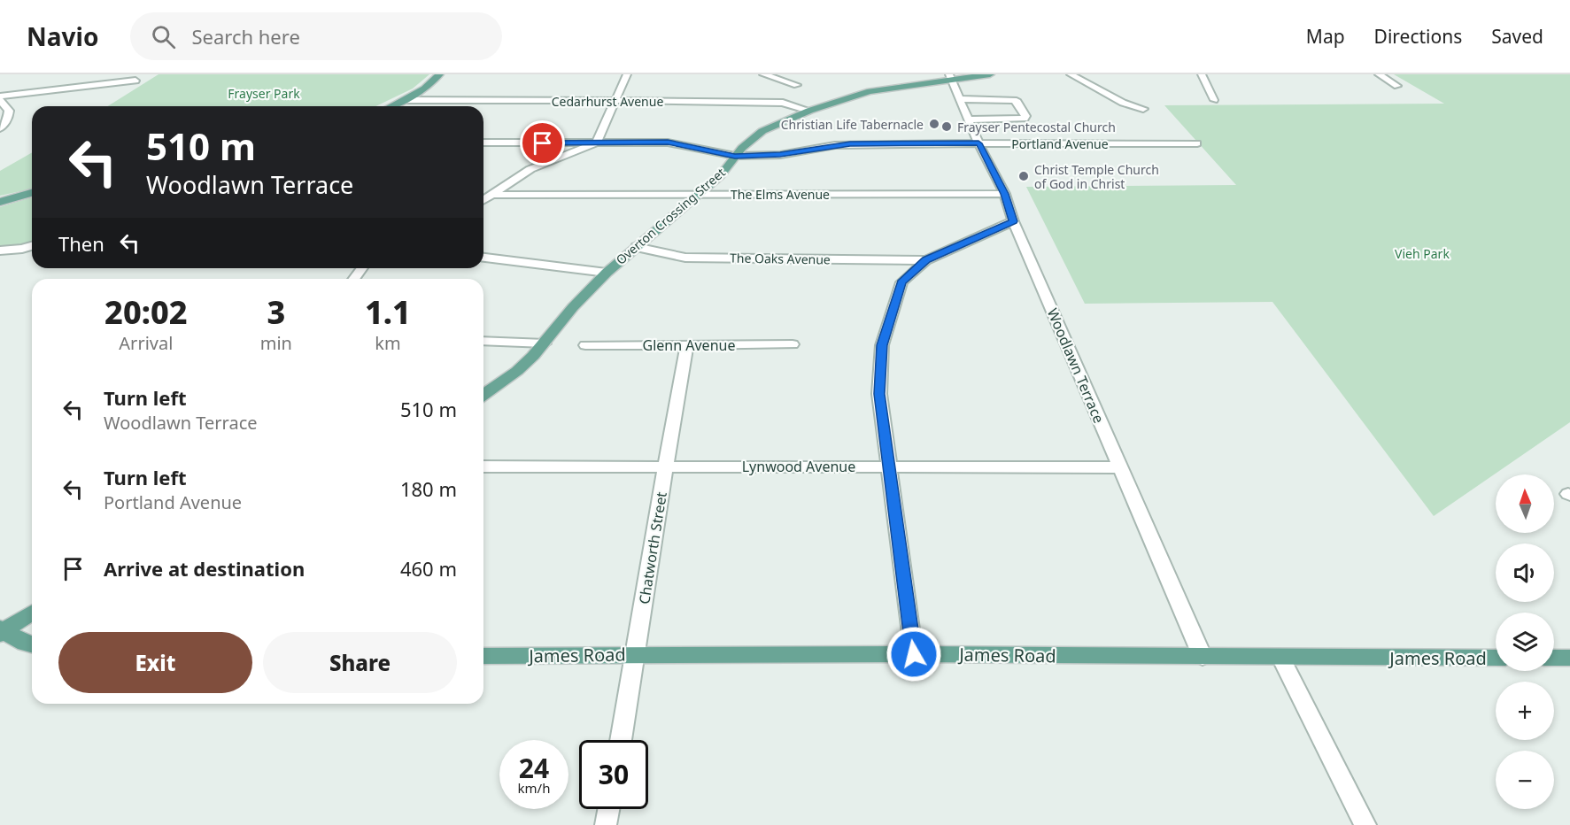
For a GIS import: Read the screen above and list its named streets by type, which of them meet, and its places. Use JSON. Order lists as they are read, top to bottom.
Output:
{
  "streets": {
    "main road": ["Overton Crossing Street", "James Road"],
    "street": [
      "Cedarhurst Avenue",
      "Portland Avenue",
      "The Elms Avenue",
      "The Oaks Avenue",
      "Glenn Avenue",
      "Woodlawn Terrace",
      "Lynwood Avenue",
      "Chatworth Street"
    ]
  },
  "crossings": [
    ["Cedarhurst Avenue", "Overton Crossing Street"],
    ["Portland Avenue", "Overton Crossing Street"],
    ["Portland Avenue", "Woodlawn Terrace"],
    ["The Elms Avenue", "Overton Crossing Street"],
    ["The Elms Avenue", "Woodlawn Terrace"],
    ["Overton Crossing Street", "The Oaks Avenue"],
    ["Overton Crossing Street", "Woodlawn Terrace"],
    ["Glenn Avenue", "Chatworth Street"],
    ["Woodlawn Terrace", "Lynwood Avenue"],
    ["Woodlawn Terrace", "James Road"],
    ["Lynwood Avenue", "Chatworth Street"],
    ["Chatworth Street", "James Road"]
  ],
  "parks": ["Frayser Park", "Vieh Park"],
  "places": ["Christian Life Tabernacle", "Frayser Pentecostal Church", "Christ Temple Church of God in Christ"],
  "north": "top",
  "page": {
    "header": "Navio",
    "search": "Search here",
    "nav": ["Map", "Directions", "Saved"],
    "turn": ["510 m", "Woodlawn Terrace"],
    "then": "Then",
    "eta": [
      "20:02",
      "Arrival",
      "3",
      "min",
      "1.1",
      "km"
    ],
    "list": [
      {
        "name": "Turn left",
        "note": "Woodlawn Terrace",
        "value": "510 m"
      },
      {
        "name": "Turn left",
        "note": "Portland Avenue",
        "value": "180 m"
      },
      {
        "name": "Arrive at destination",
        "value": "460 m"
      }
    ],
    "map_buttons": ["+", "−"],
    "buttons": ["Exit", "Share"],
    "speed": "24 km/h",
    "limit": "30"
  }
}
